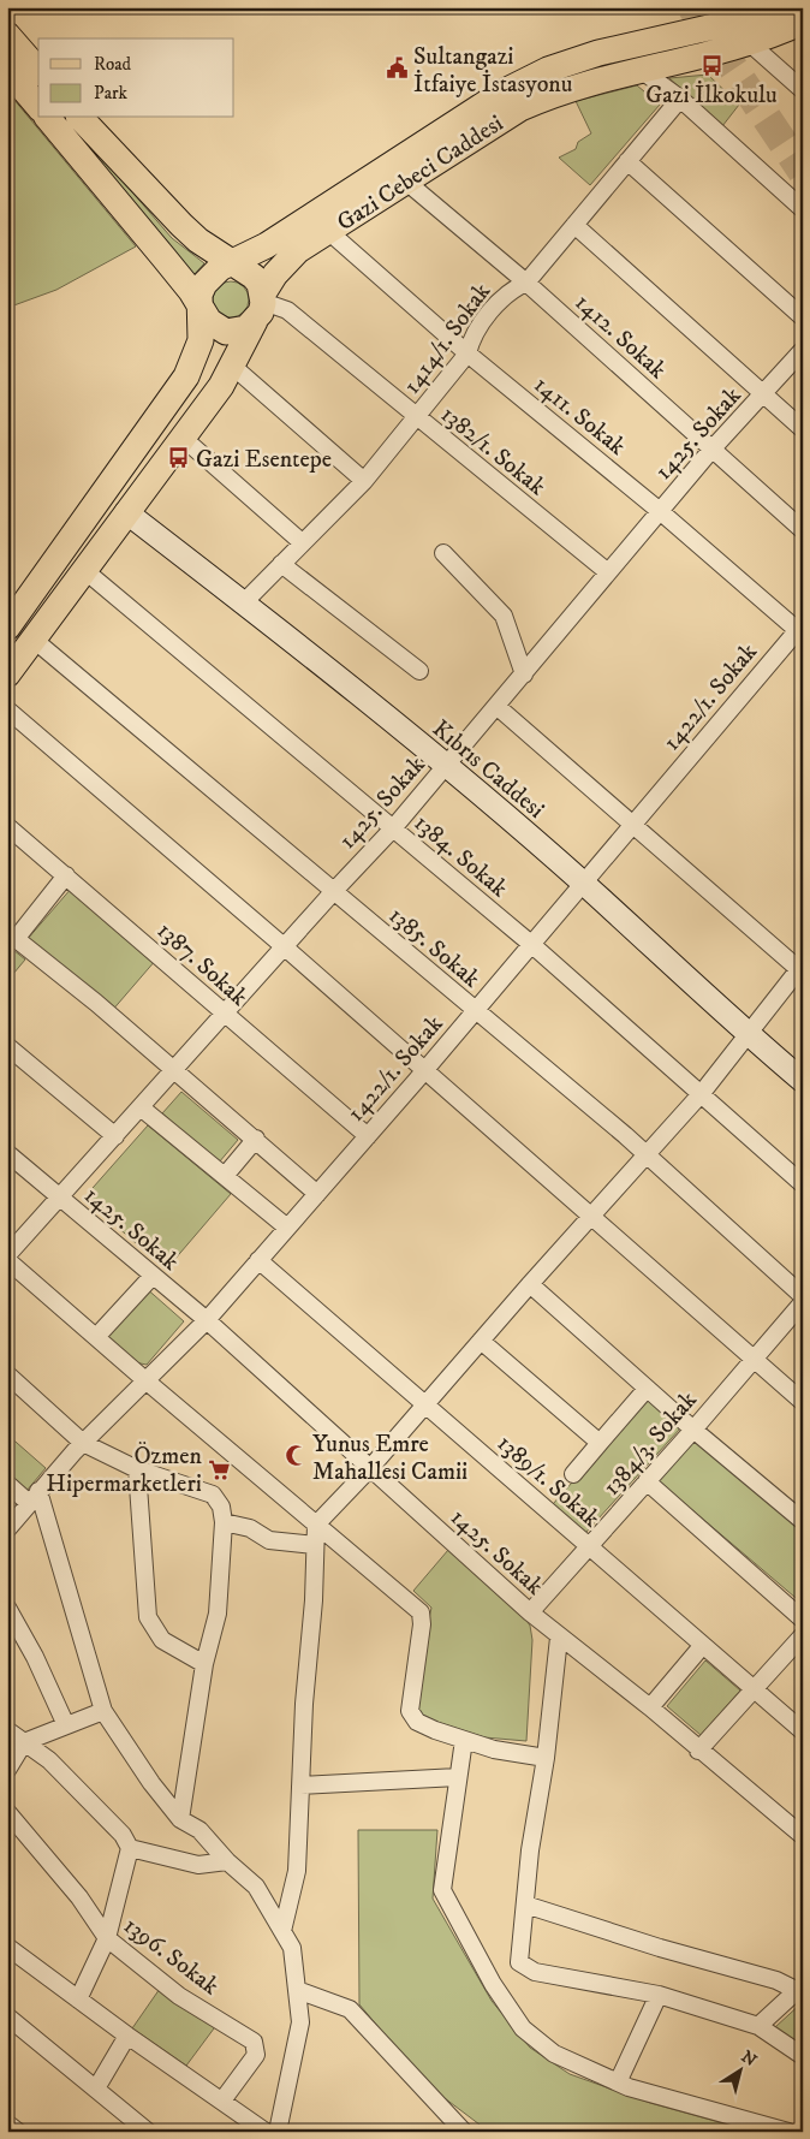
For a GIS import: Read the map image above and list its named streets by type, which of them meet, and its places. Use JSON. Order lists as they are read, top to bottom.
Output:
{
  "streets": {
    "main road": ["Gazi Cebeci Caddesi", "Kıbrıs Caddesi"],
    "street": [
      "1412. Sokak",
      "1414/1. Sokak",
      "1411. Sokak",
      "1425. Sokak",
      "1382/1. Sokak",
      "1422/1. Sokak",
      "1384. Sokak",
      "1385. Sokak",
      "1387. Sokak",
      "1384/3. Sokak",
      "1389/1. Sokak",
      "1396. Sokak"
    ]
  },
  "crossings": [
    ["Gazi Cebeci Caddesi", "1412. Sokak"],
    ["Gazi Cebeci Caddesi", "1411. Sokak"],
    ["Gazi Cebeci Caddesi", "1382/1. Sokak"],
    ["Gazi Cebeci Caddesi", "Kıbrıs Caddesi"],
    ["Gazi Cebeci Caddesi", "1384. Sokak"],
    ["Gazi Cebeci Caddesi", "1385. Sokak"],
    ["1412. Sokak", "1414/1. Sokak"],
    ["1412. Sokak", "1425. Sokak"],
    ["1414/1. Sokak", "1411. Sokak"],
    ["1414/1. Sokak", "1382/1. Sokak"],
    ["1414/1. Sokak", "Kıbrıs Caddesi"],
    ["1411. Sokak", "1425. Sokak"],
    ["1411. Sokak", "1422/1. Sokak"],
    ["1425. Sokak", "1382/1. Sokak"],
    ["1425. Sokak", "1422/1. Sokak"],
    ["1425. Sokak", "Kıbrıs Caddesi"],
    ["1425. Sokak", "1384. Sokak"],
    ["1425. Sokak", "1385. Sokak"],
    ["1425. Sokak", "1387. Sokak"],
    ["1425. Sokak", "1384/3. Sokak"],
    ["1422/1. Sokak", "Kıbrıs Caddesi"],
    ["1422/1. Sokak", "1384. Sokak"],
    ["1422/1. Sokak", "1385. Sokak"],
    ["1422/1. Sokak", "1387. Sokak"],
    ["1422/1. Sokak", "1389/1. Sokak"],
    ["1384/3. Sokak", "1389/1. Sokak"]
  ],
  "places": {
    "bus stop": ["Gazi İlkokulu", "Gazi Esentepe"],
    "public building": ["Sultangazi İtfaiye İstasyonu"],
    "mosque": ["Yunus Emre Mahallesi Camii"],
    "supermarket": ["Özmen Hipermarketleri"]
  },
  "legend": ["Road", "Park"],
  "north": "top right"
}
